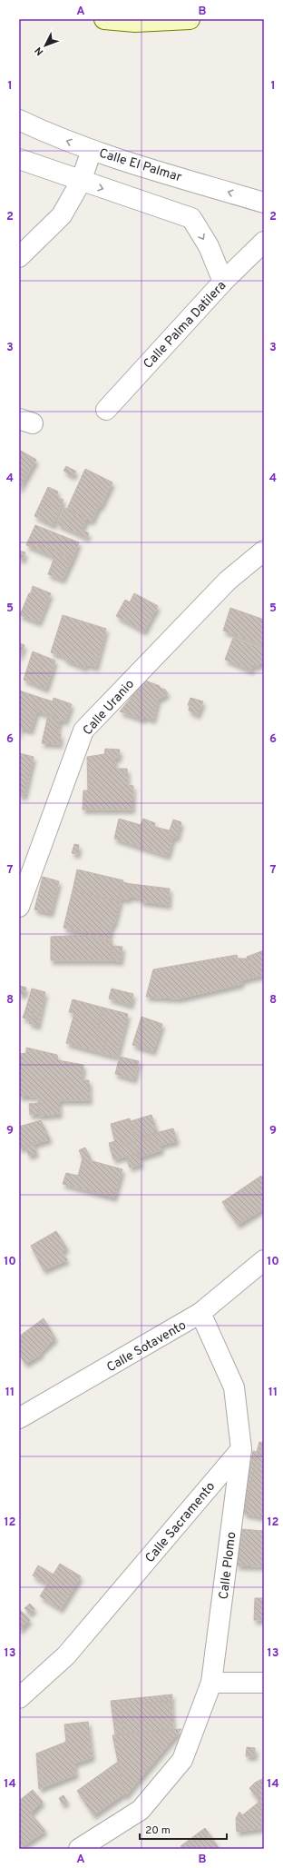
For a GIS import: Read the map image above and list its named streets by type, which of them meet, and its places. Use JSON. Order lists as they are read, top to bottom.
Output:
{
  "streets": {
    "street": [
      "Calle El Palmar",
      "Calle Palma Datilera",
      "Calle Uranio",
      "Calle Sotavento",
      "Calle Sacramento",
      "Calle Plomo"
    ]
  },
  "crossings": [
    ["Calle Sacramento", "Calle Plomo"]
  ],
  "one_way": ["Calle El Palmar"],
  "scale_bar": "20 m",
  "north": "bottom left",
  "grid": {
    "columns": ["A", "B"],
    "rows": [
      "1",
      "2",
      "3",
      "4",
      "5",
      "6",
      "7",
      "8",
      "9",
      "10",
      "11",
      "12",
      "13",
      "14"
    ]
  }
}
